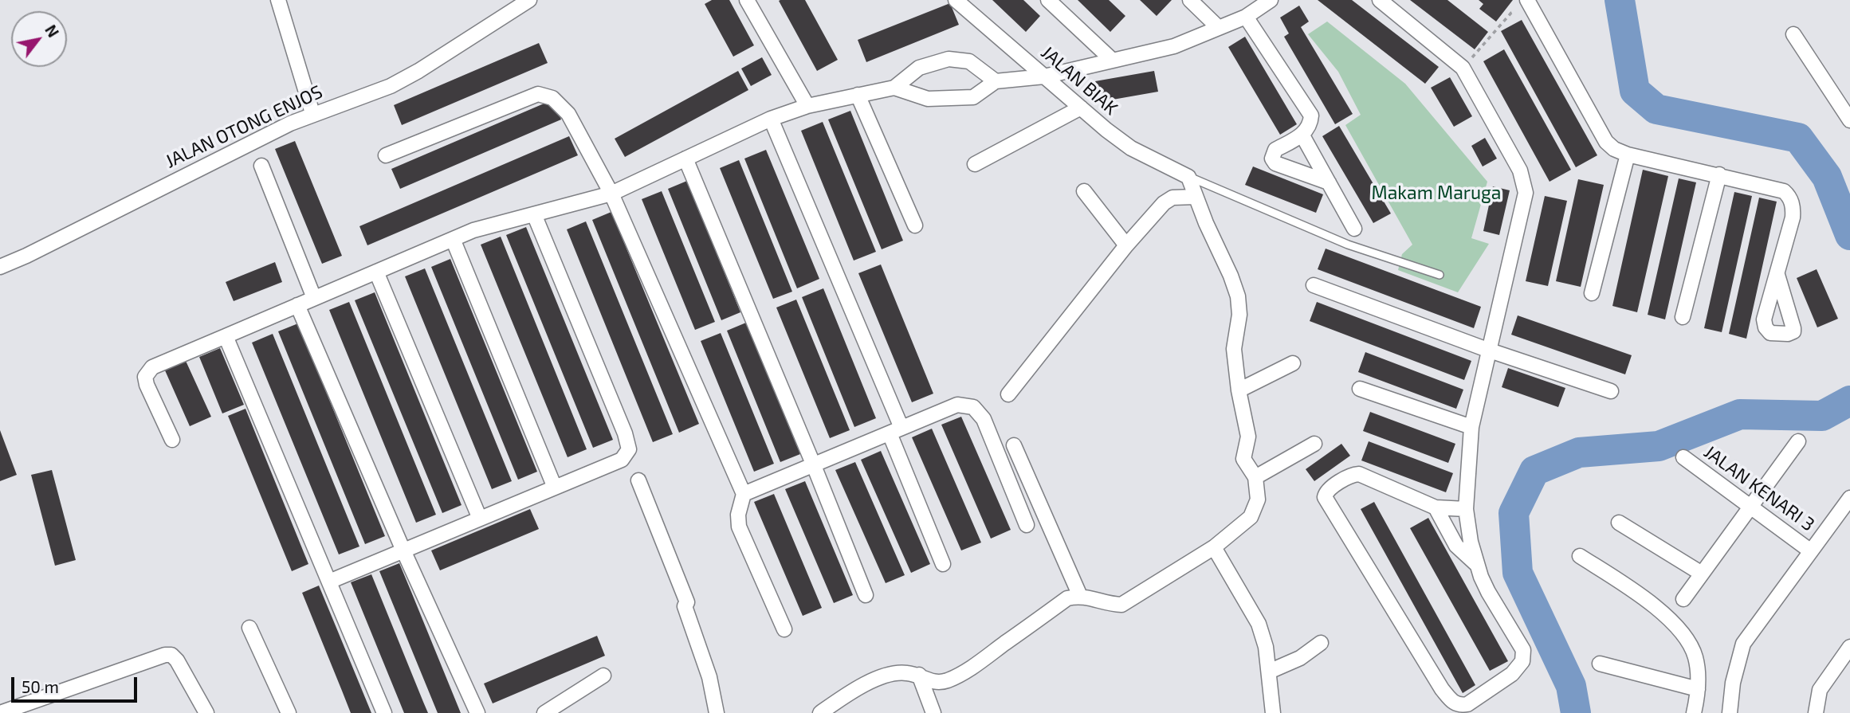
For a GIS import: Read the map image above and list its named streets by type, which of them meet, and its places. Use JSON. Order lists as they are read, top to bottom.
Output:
{
  "streets": {
    "street": ["JALAN BIAK", "JALAN OTONG ENJOS", "JALAN KENARI 3"]
  },
  "parks": ["Makam Maruga"],
  "scale_bar": "50 m",
  "north": "top right"
}
